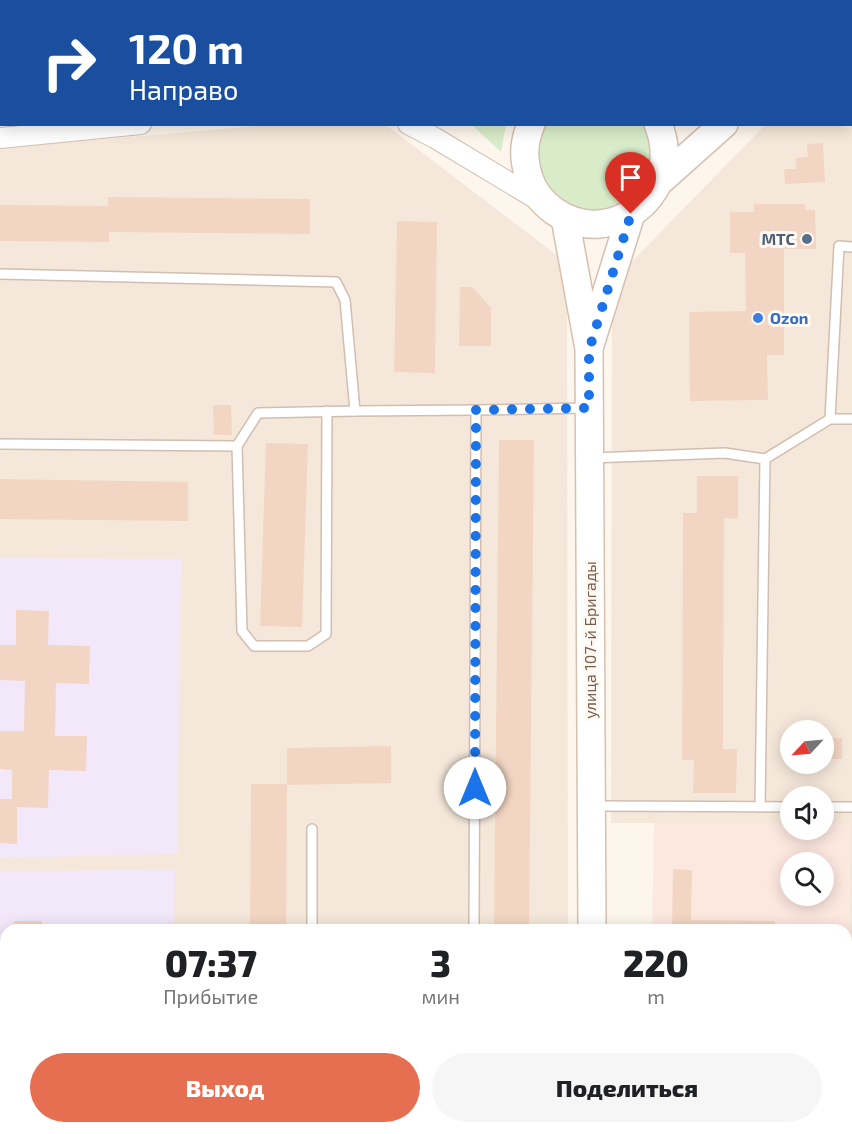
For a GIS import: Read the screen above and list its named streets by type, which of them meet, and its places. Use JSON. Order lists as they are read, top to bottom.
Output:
{
  "streets": {
    "main road": ["улица 107-й Бригады"]
  },
  "places": ["МТС", "Ozon"],
  "north": "bottom left",
  "page": {
    "turn": ["120 m", "Направо"],
    "eta": [
      "07:37",
      "Прибытие",
      "3",
      "мин",
      "220",
      "m"
    ],
    "buttons": ["Выход", "Поделиться"]
  }
}
